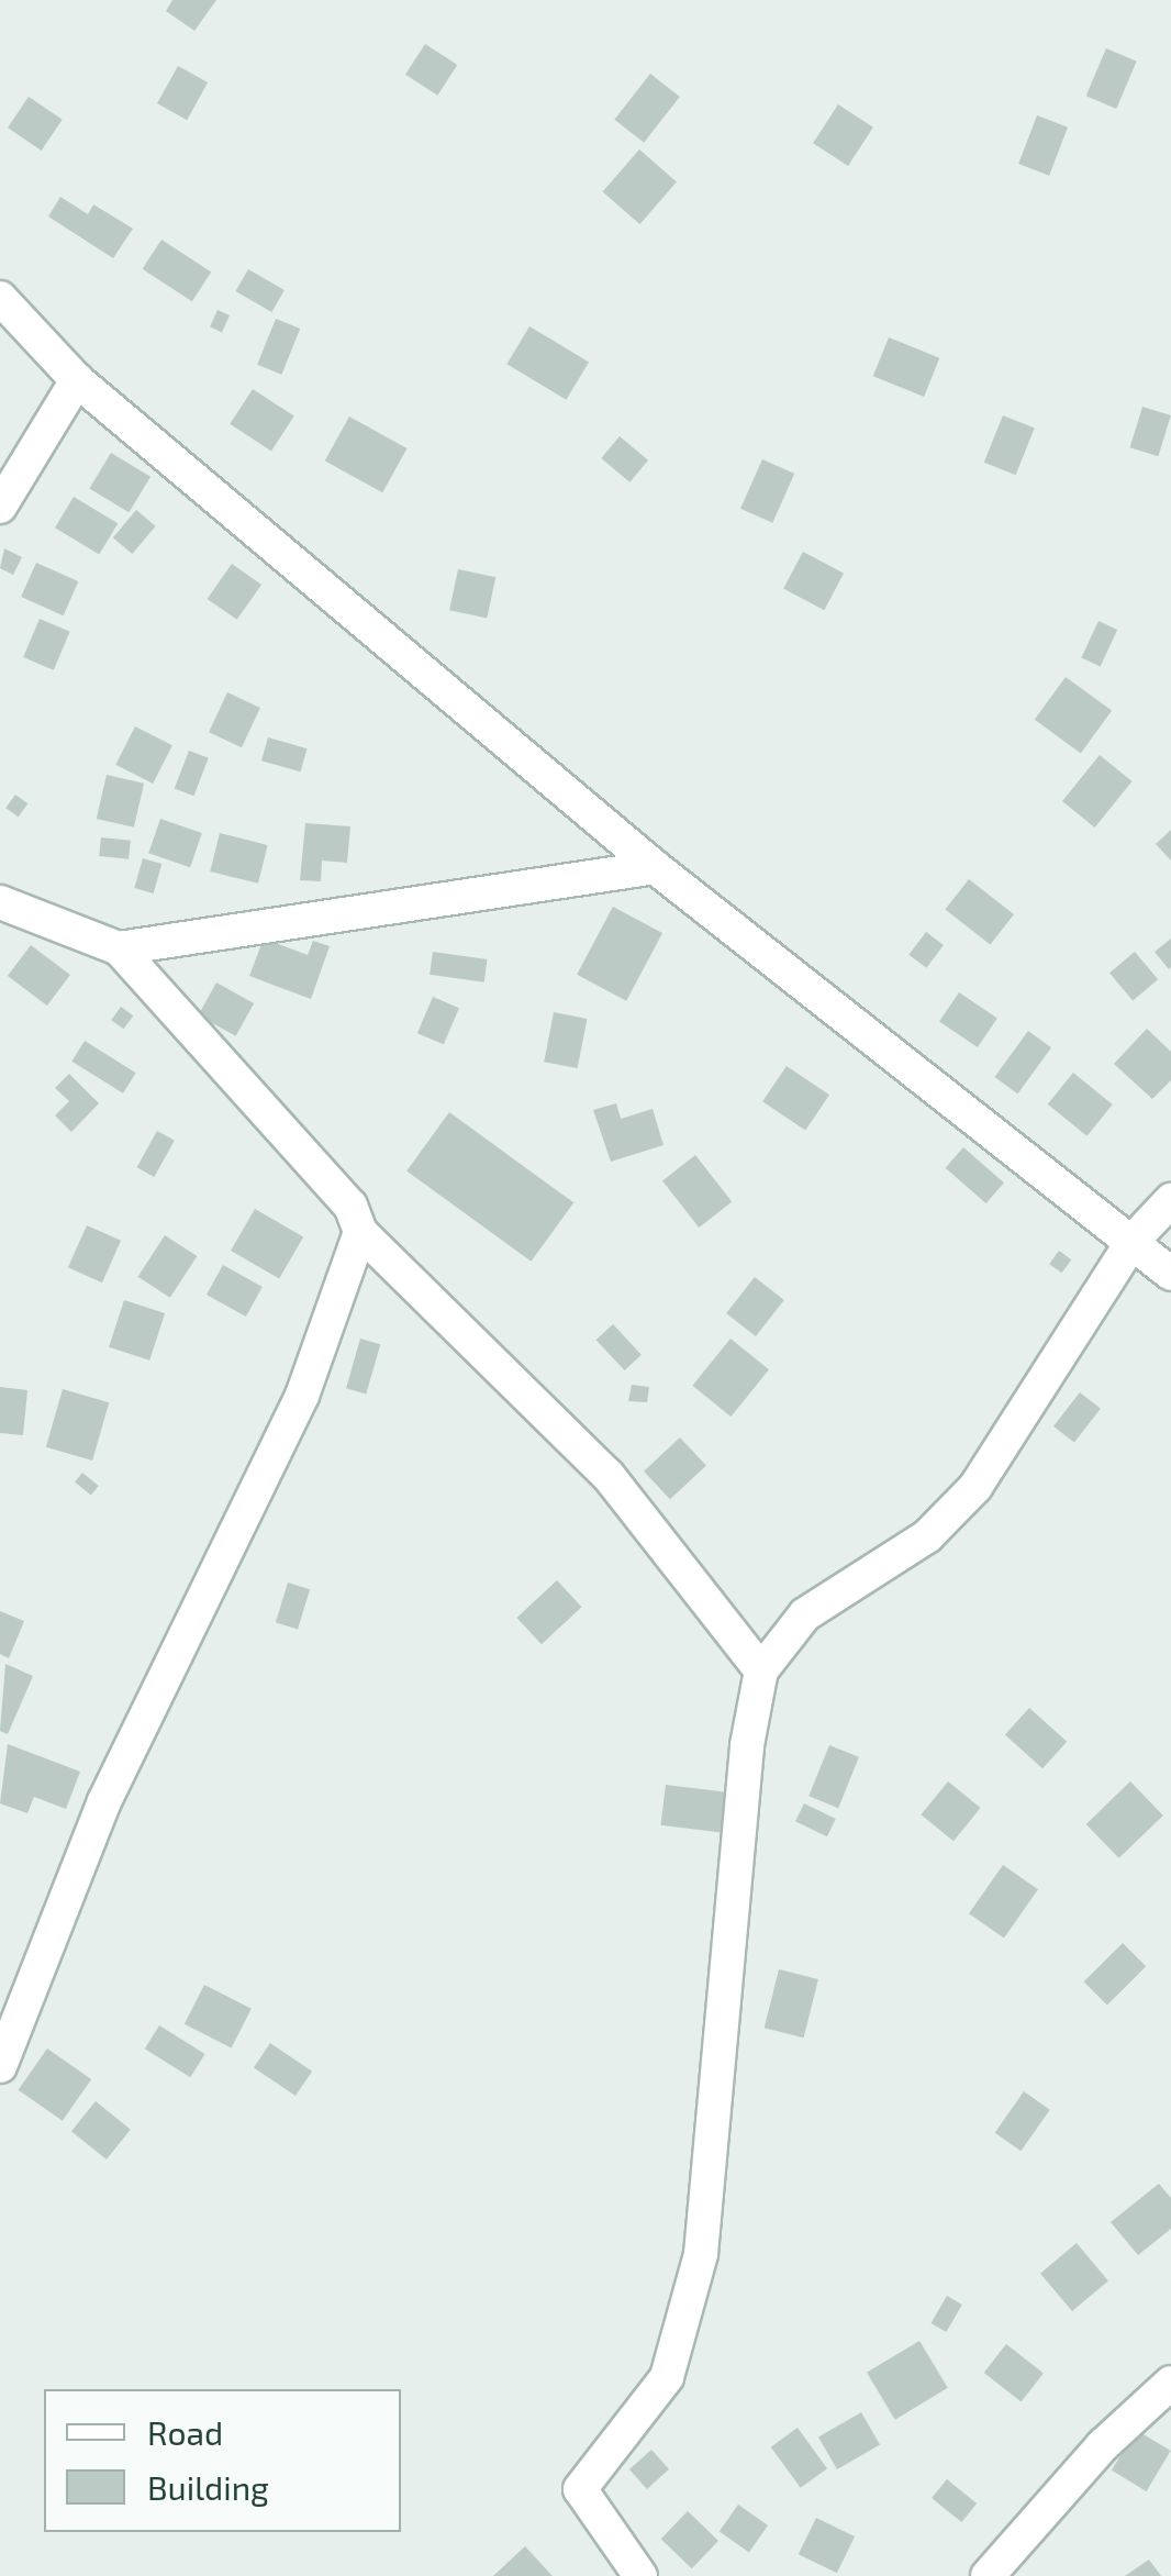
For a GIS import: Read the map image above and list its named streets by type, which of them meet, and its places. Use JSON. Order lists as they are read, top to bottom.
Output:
{
  "legend": ["Road", "Building"]
}
